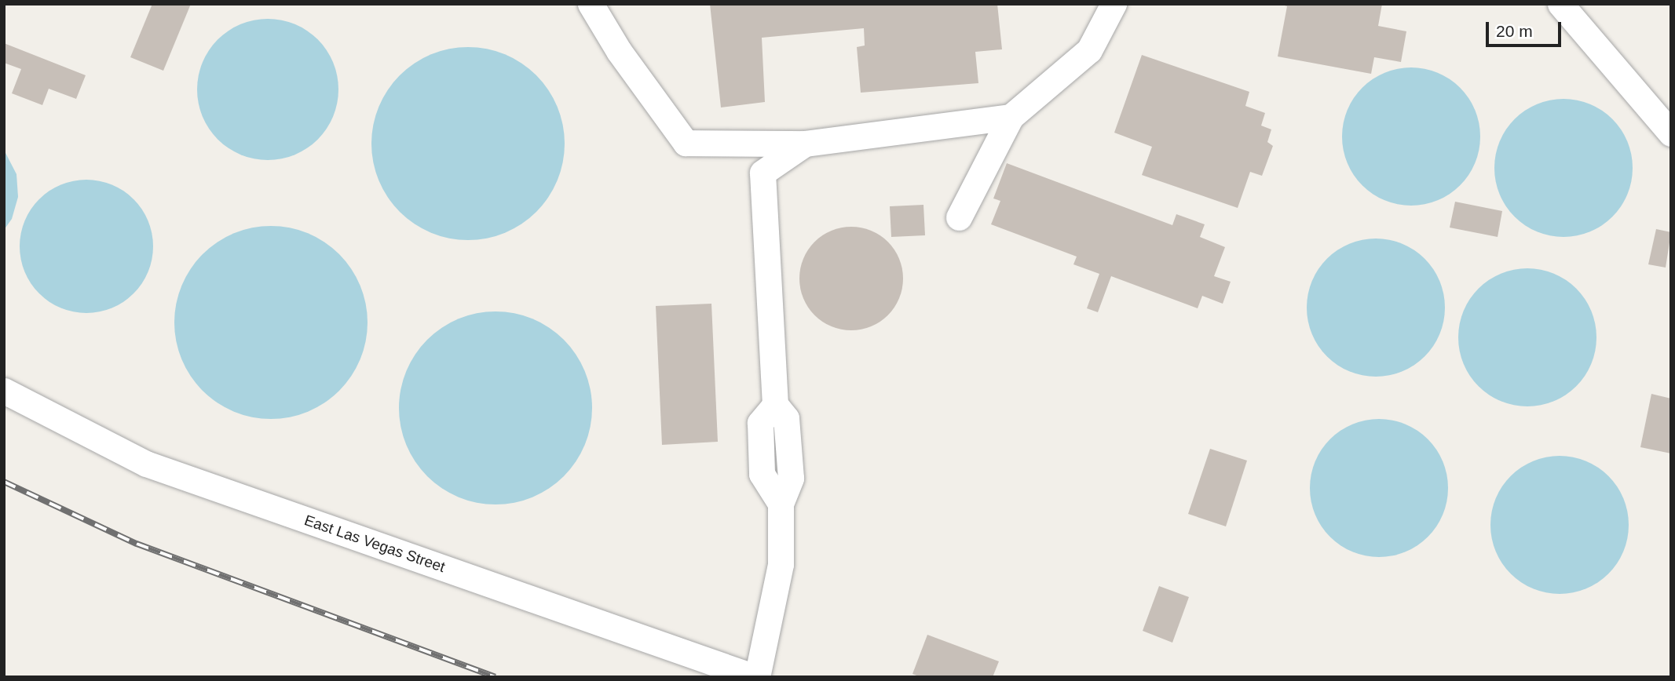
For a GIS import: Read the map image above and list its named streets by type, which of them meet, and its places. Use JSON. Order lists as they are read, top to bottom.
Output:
{
  "streets": {
    "street": ["East Las Vegas Street"]
  },
  "scale_bar": "20 m"
}
